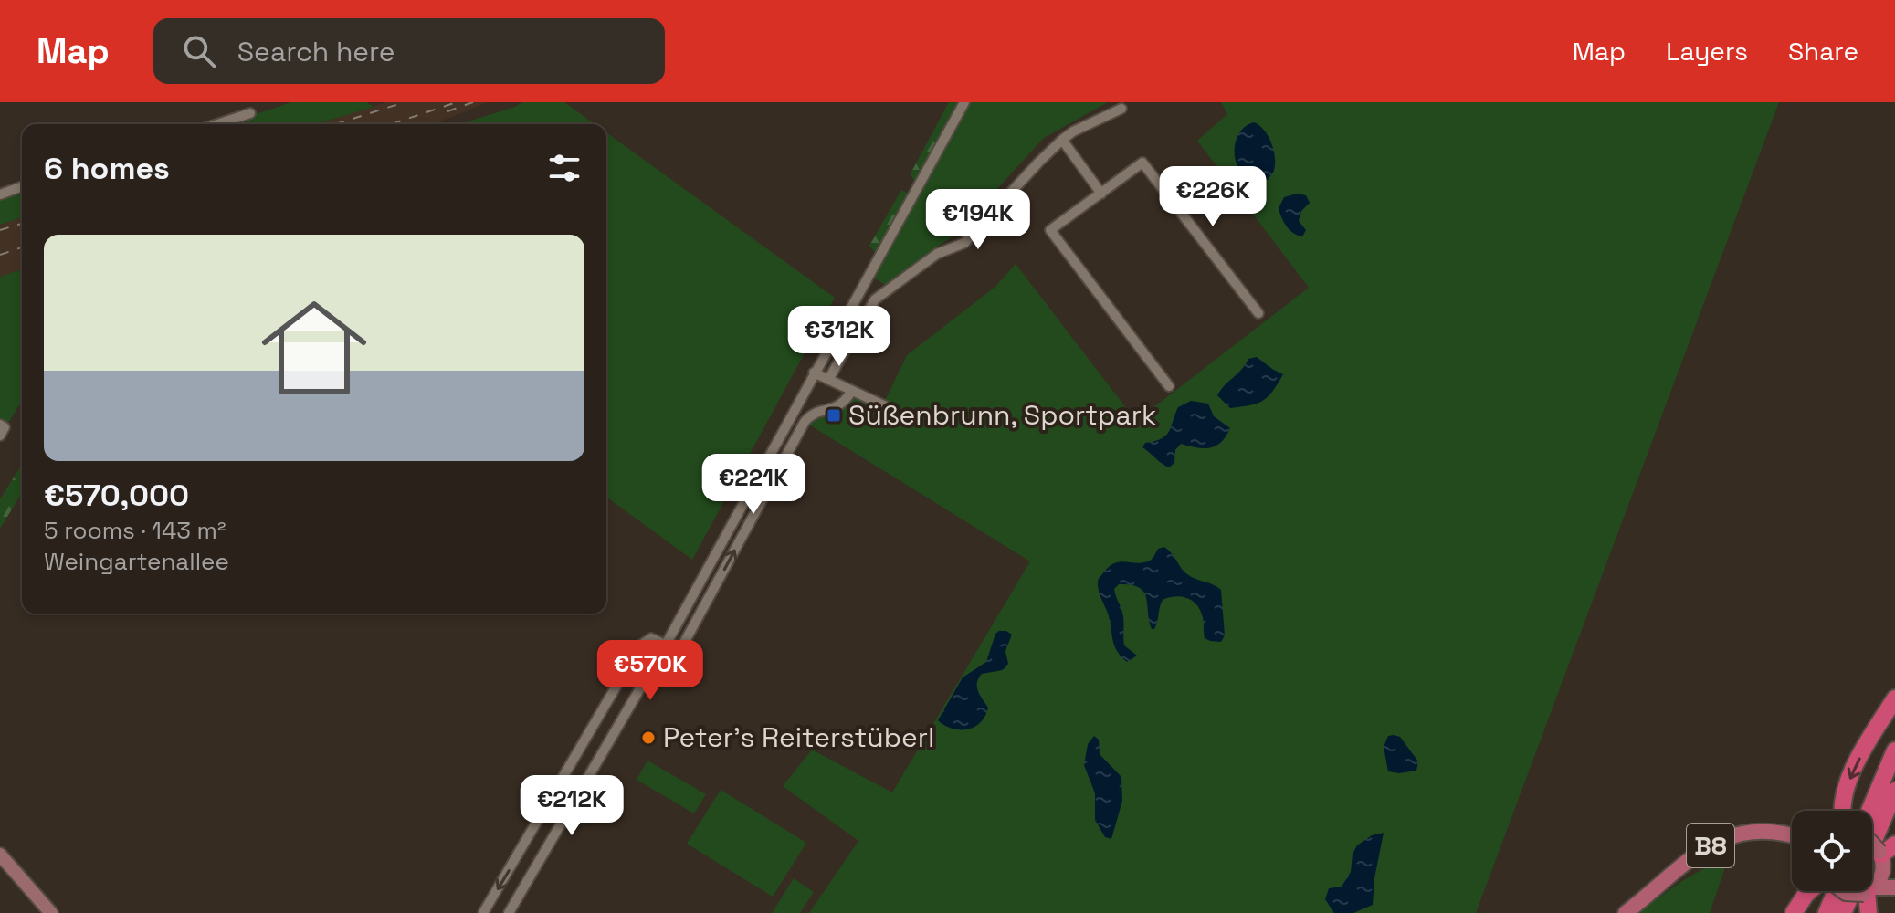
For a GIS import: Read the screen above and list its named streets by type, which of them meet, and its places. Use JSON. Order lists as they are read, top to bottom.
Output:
{
  "streets": {
    "main road": ["B8"]
  },
  "places": {
    "transit": ["Süßenbrunn, Sportpark"],
    "other": ["Peter's Reiterstüberl"]
  },
  "page": {
    "header": "Map",
    "search": "Search here",
    "nav": ["Map", "Layers", "Share"],
    "heading": "6 homes",
    "price": [
      "€226K",
      "€194K",
      "€312K",
      "€221K",
      "€570K",
      "€212K"
    ],
    "list": [
      {
        "name": "€570,000",
        "note": "5 rooms · 143 m² · Weingartenallee"
      }
    ]
  }
}
